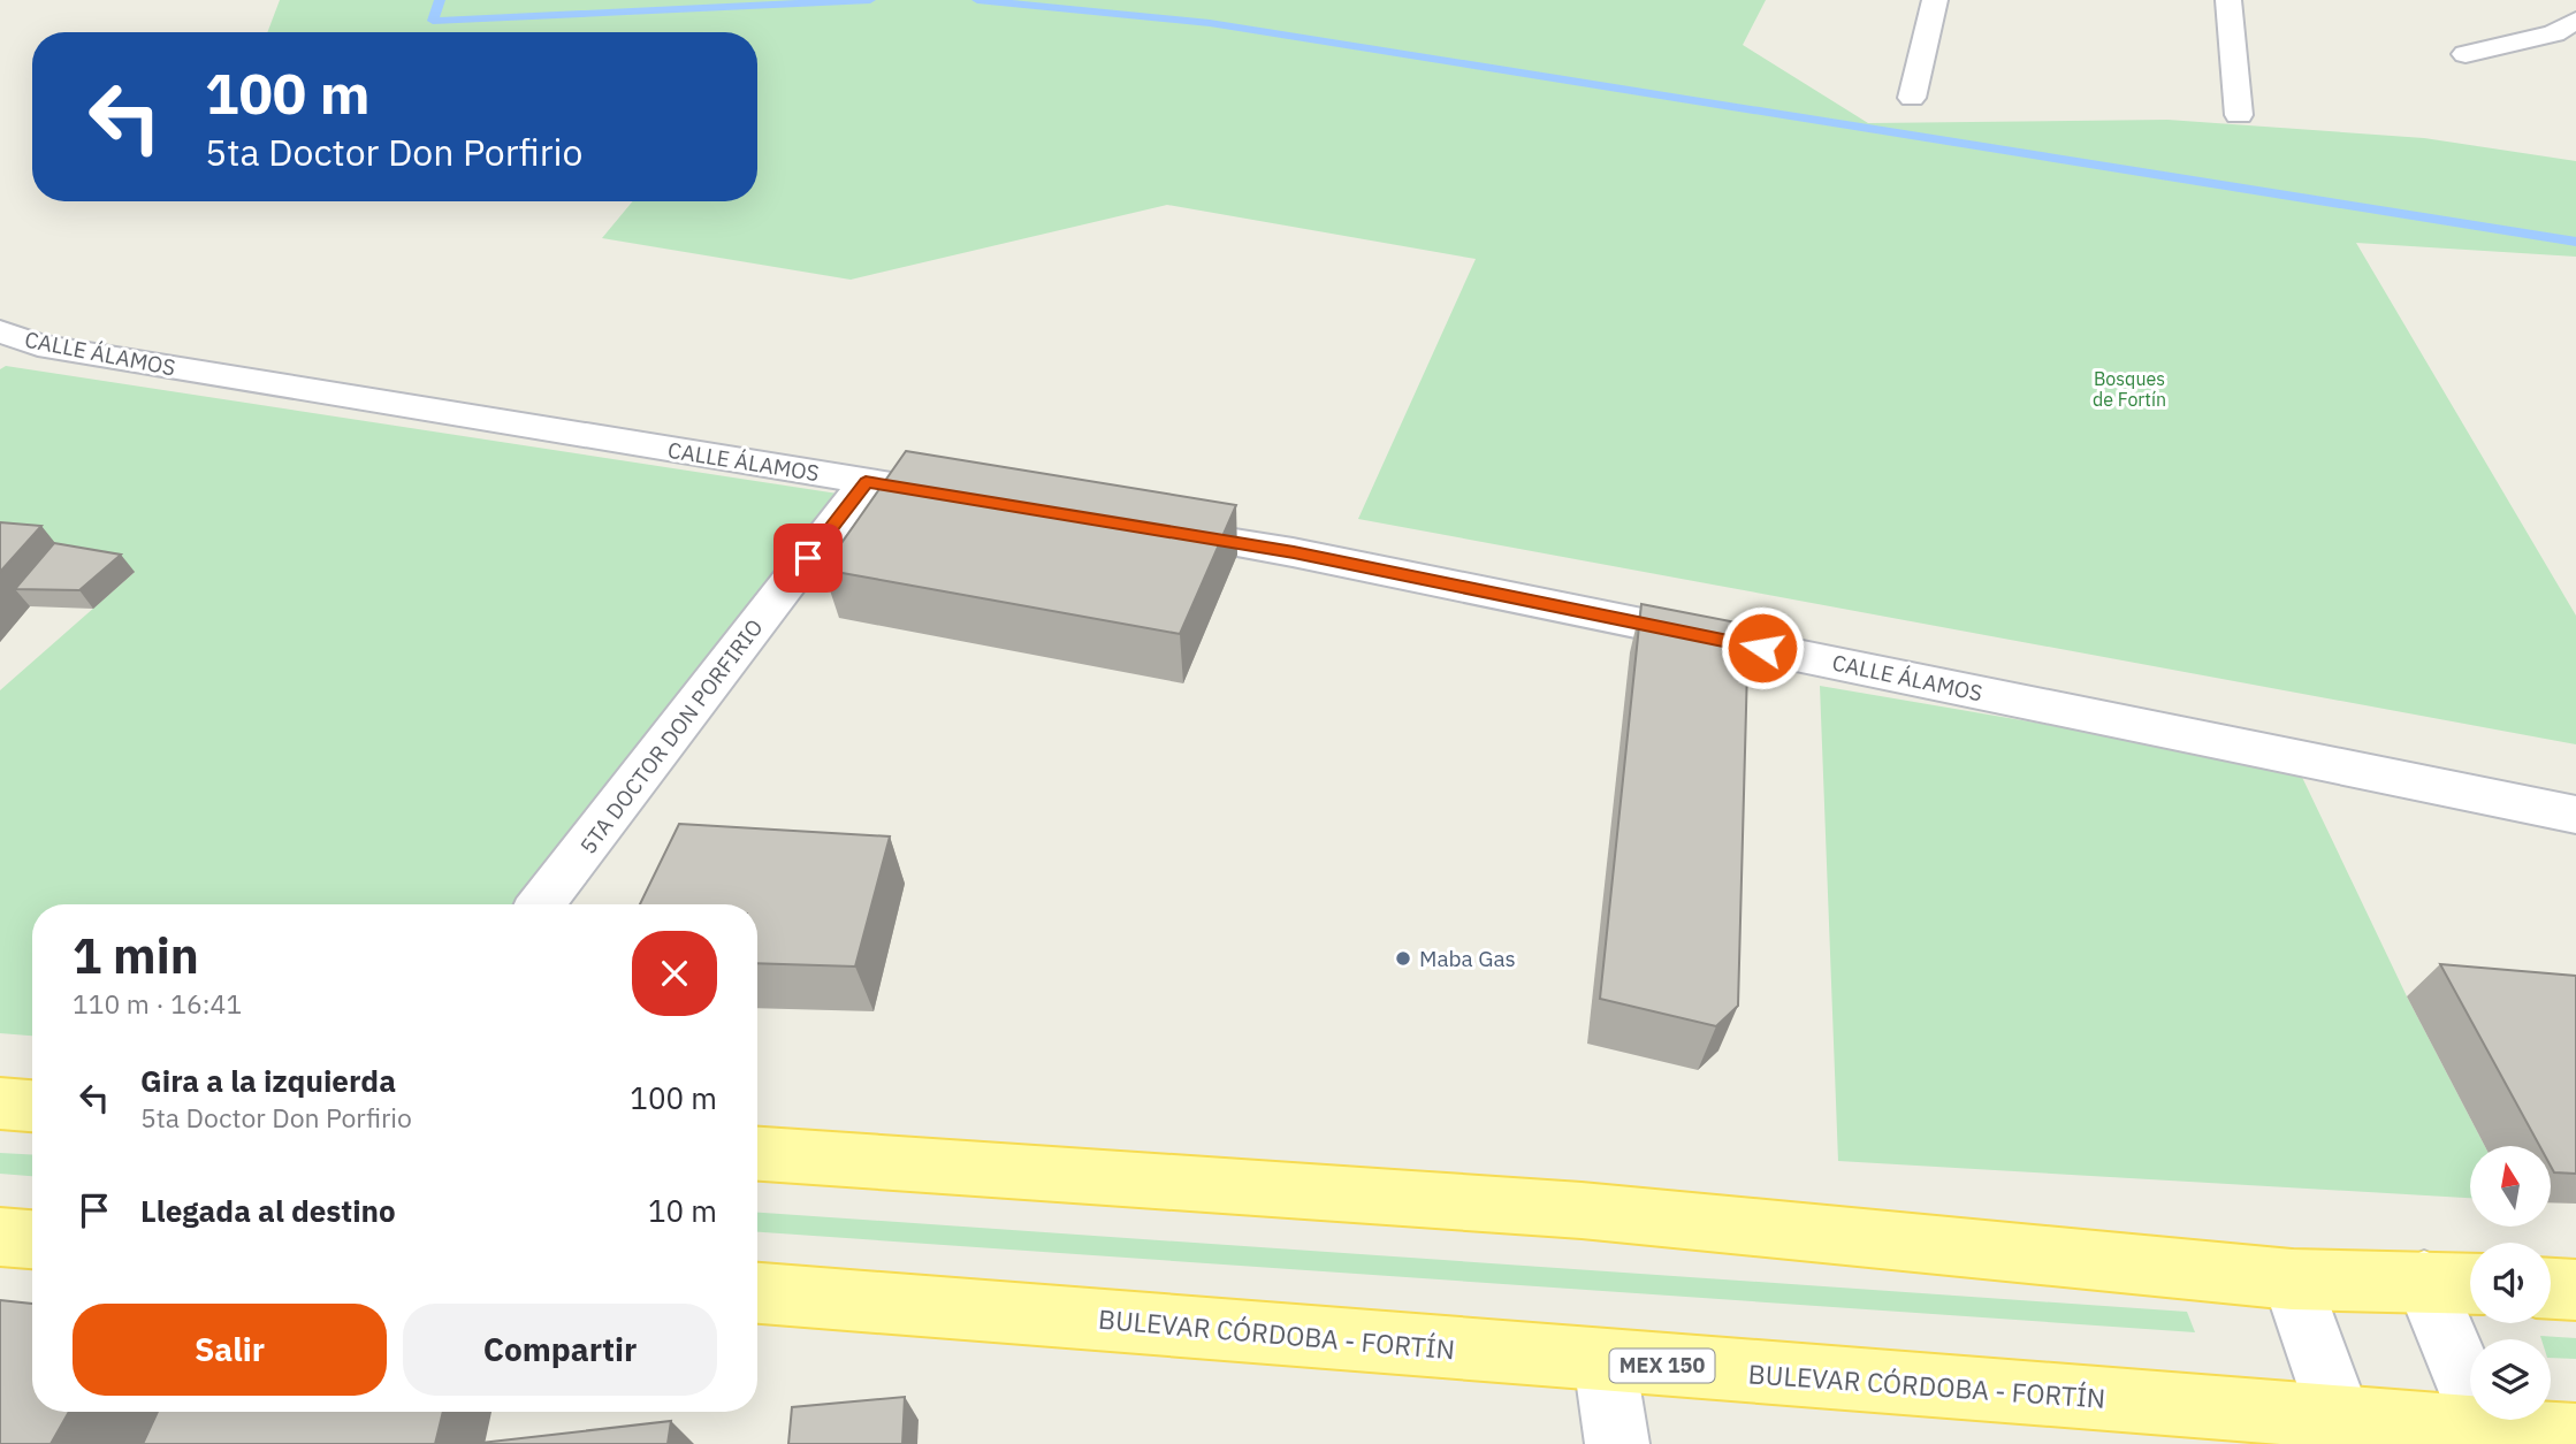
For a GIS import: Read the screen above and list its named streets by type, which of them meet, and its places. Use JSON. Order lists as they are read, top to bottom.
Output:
{
  "streets": {
    "main road": ["BULEVAR CÓRDOBA - FORTÍN", "MEX 150"],
    "street": ["CALLE ÁLAMOS", "5TA DOCTOR DON PORFIRIO"]
  },
  "crossings": [
    ["CALLE ÁLAMOS", "5TA DOCTOR DON PORFIRIO"]
  ],
  "parks": ["Bosques de Fortín"],
  "places": ["Maba Gas"],
  "north": "top",
  "page": {
    "turn": ["100 m", "5ta Doctor Don Porfirio"],
    "heading": ["1 min", "110 m · 16:41"],
    "list": [
      {
        "name": "Gira a la izquierda",
        "note": "5ta Doctor Don Porfirio",
        "value": "100 m"
      },
      {
        "name": "Llegada al destino",
        "value": "10 m"
      }
    ],
    "buttons": ["Salir", "Compartir"]
  }
}
